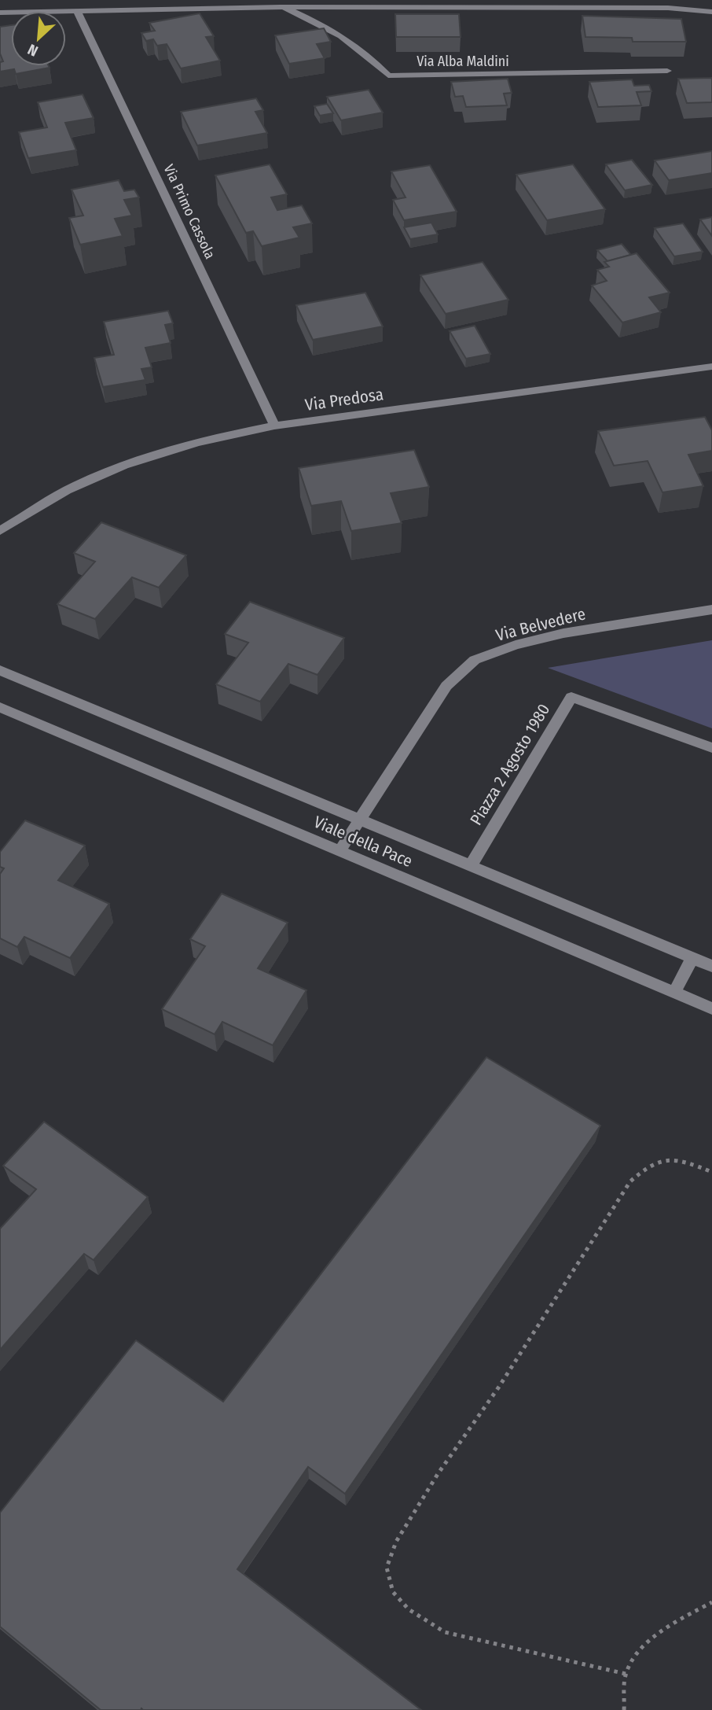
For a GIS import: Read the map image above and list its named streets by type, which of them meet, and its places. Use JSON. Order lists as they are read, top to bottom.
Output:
{
  "streets": {
    "street": [
      "Via Alba Maldini",
      "Via Primo Cassola",
      "Via Predosa",
      "Via Belvedere",
      "Piazza 2 Agosto 1980",
      "Viale della Pace"
    ]
  },
  "crossings": [
    ["Via Alba Maldini", "Via Primo Cassola"],
    ["Via Primo Cassola", "Via Predosa"],
    ["Via Belvedere", "Viale della Pace"],
    ["Piazza 2 Agosto 1980", "Viale della Pace"]
  ],
  "north": "bottom left"
}
